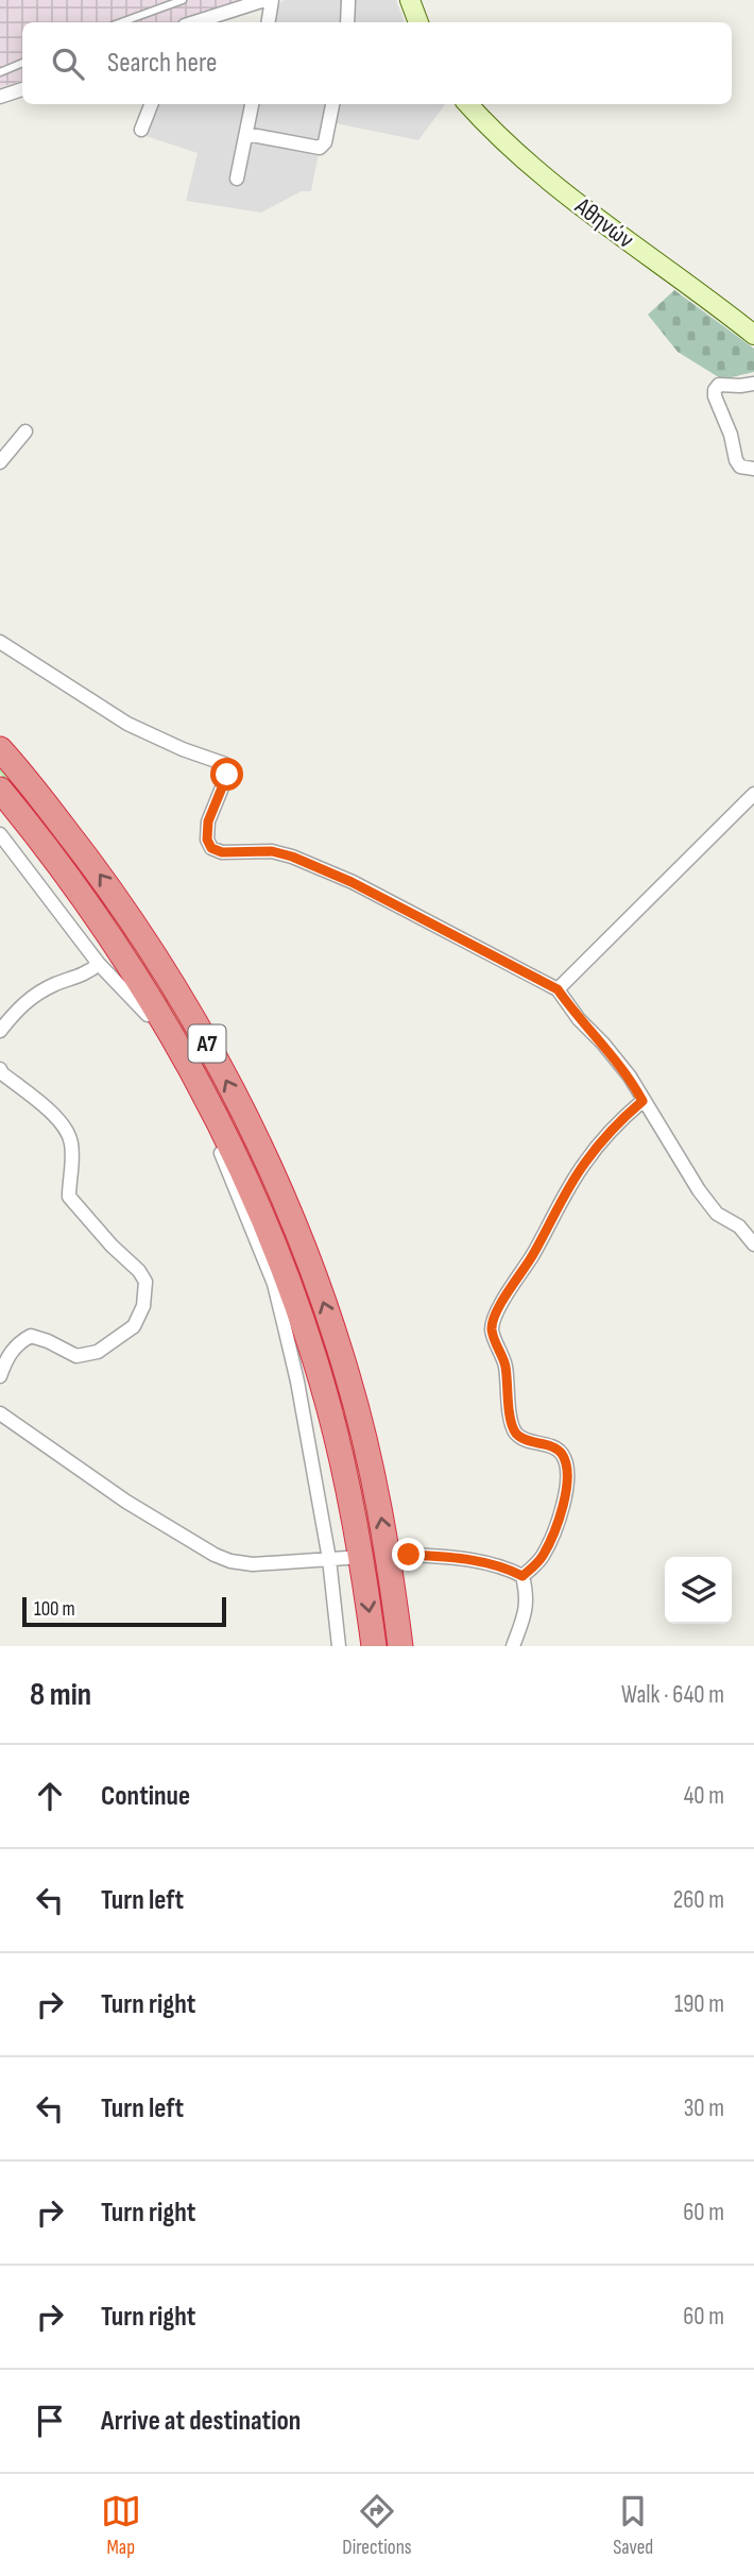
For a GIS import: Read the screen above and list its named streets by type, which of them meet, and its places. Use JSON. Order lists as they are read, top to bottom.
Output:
{
  "streets": {
    "highway": ["Α7"],
    "main road": ["Αθηνών"]
  },
  "scale_bar": "100 m",
  "page": {
    "search": "Search here",
    "scale": "100 m",
    "heading": ["8 min", "Walk · 640 m"],
    "list": [
      ["Continue", "40 m"],
      ["Turn left", "260 m"],
      ["Turn right", "190 m"],
      ["Turn left", "30 m"],
      ["Turn right", "60 m"],
      ["Turn right", "60 m"],
      "Arrive at destination"
    ],
    "nav": ["Map", "Directions", "Saved"]
  }
}
